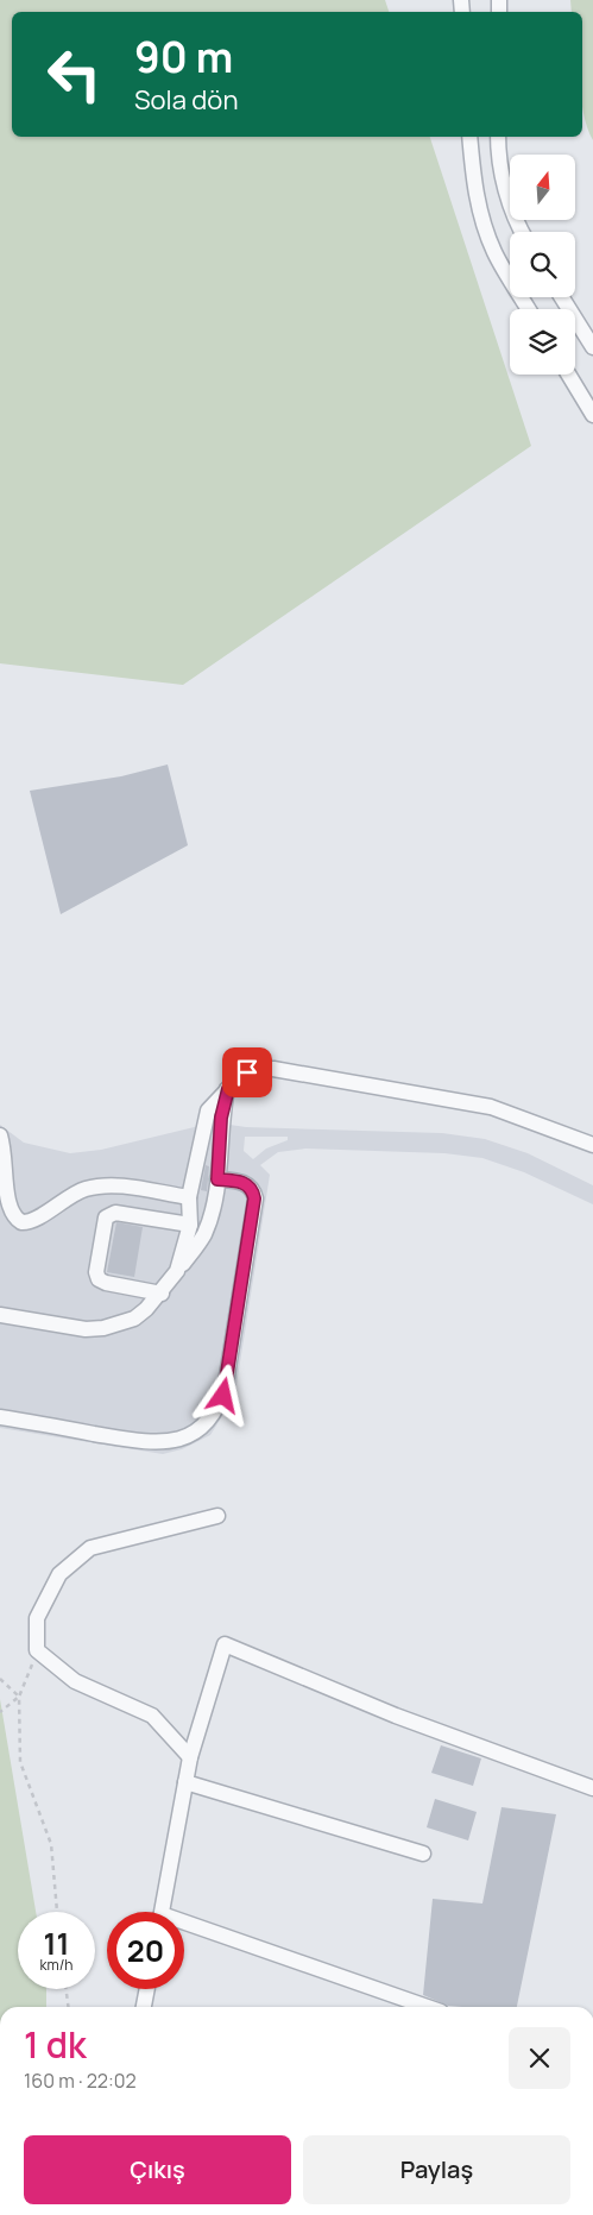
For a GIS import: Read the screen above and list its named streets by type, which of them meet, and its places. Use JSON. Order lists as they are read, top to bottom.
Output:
{
  "north": "top",
  "page": {
    "turn": ["90 m", "Sola dön"],
    "speed": "11 km/h",
    "limit": "20",
    "heading": ["1 dk", "160 m · 22:02"],
    "buttons": ["Çıkış", "Paylaş"]
  }
}
